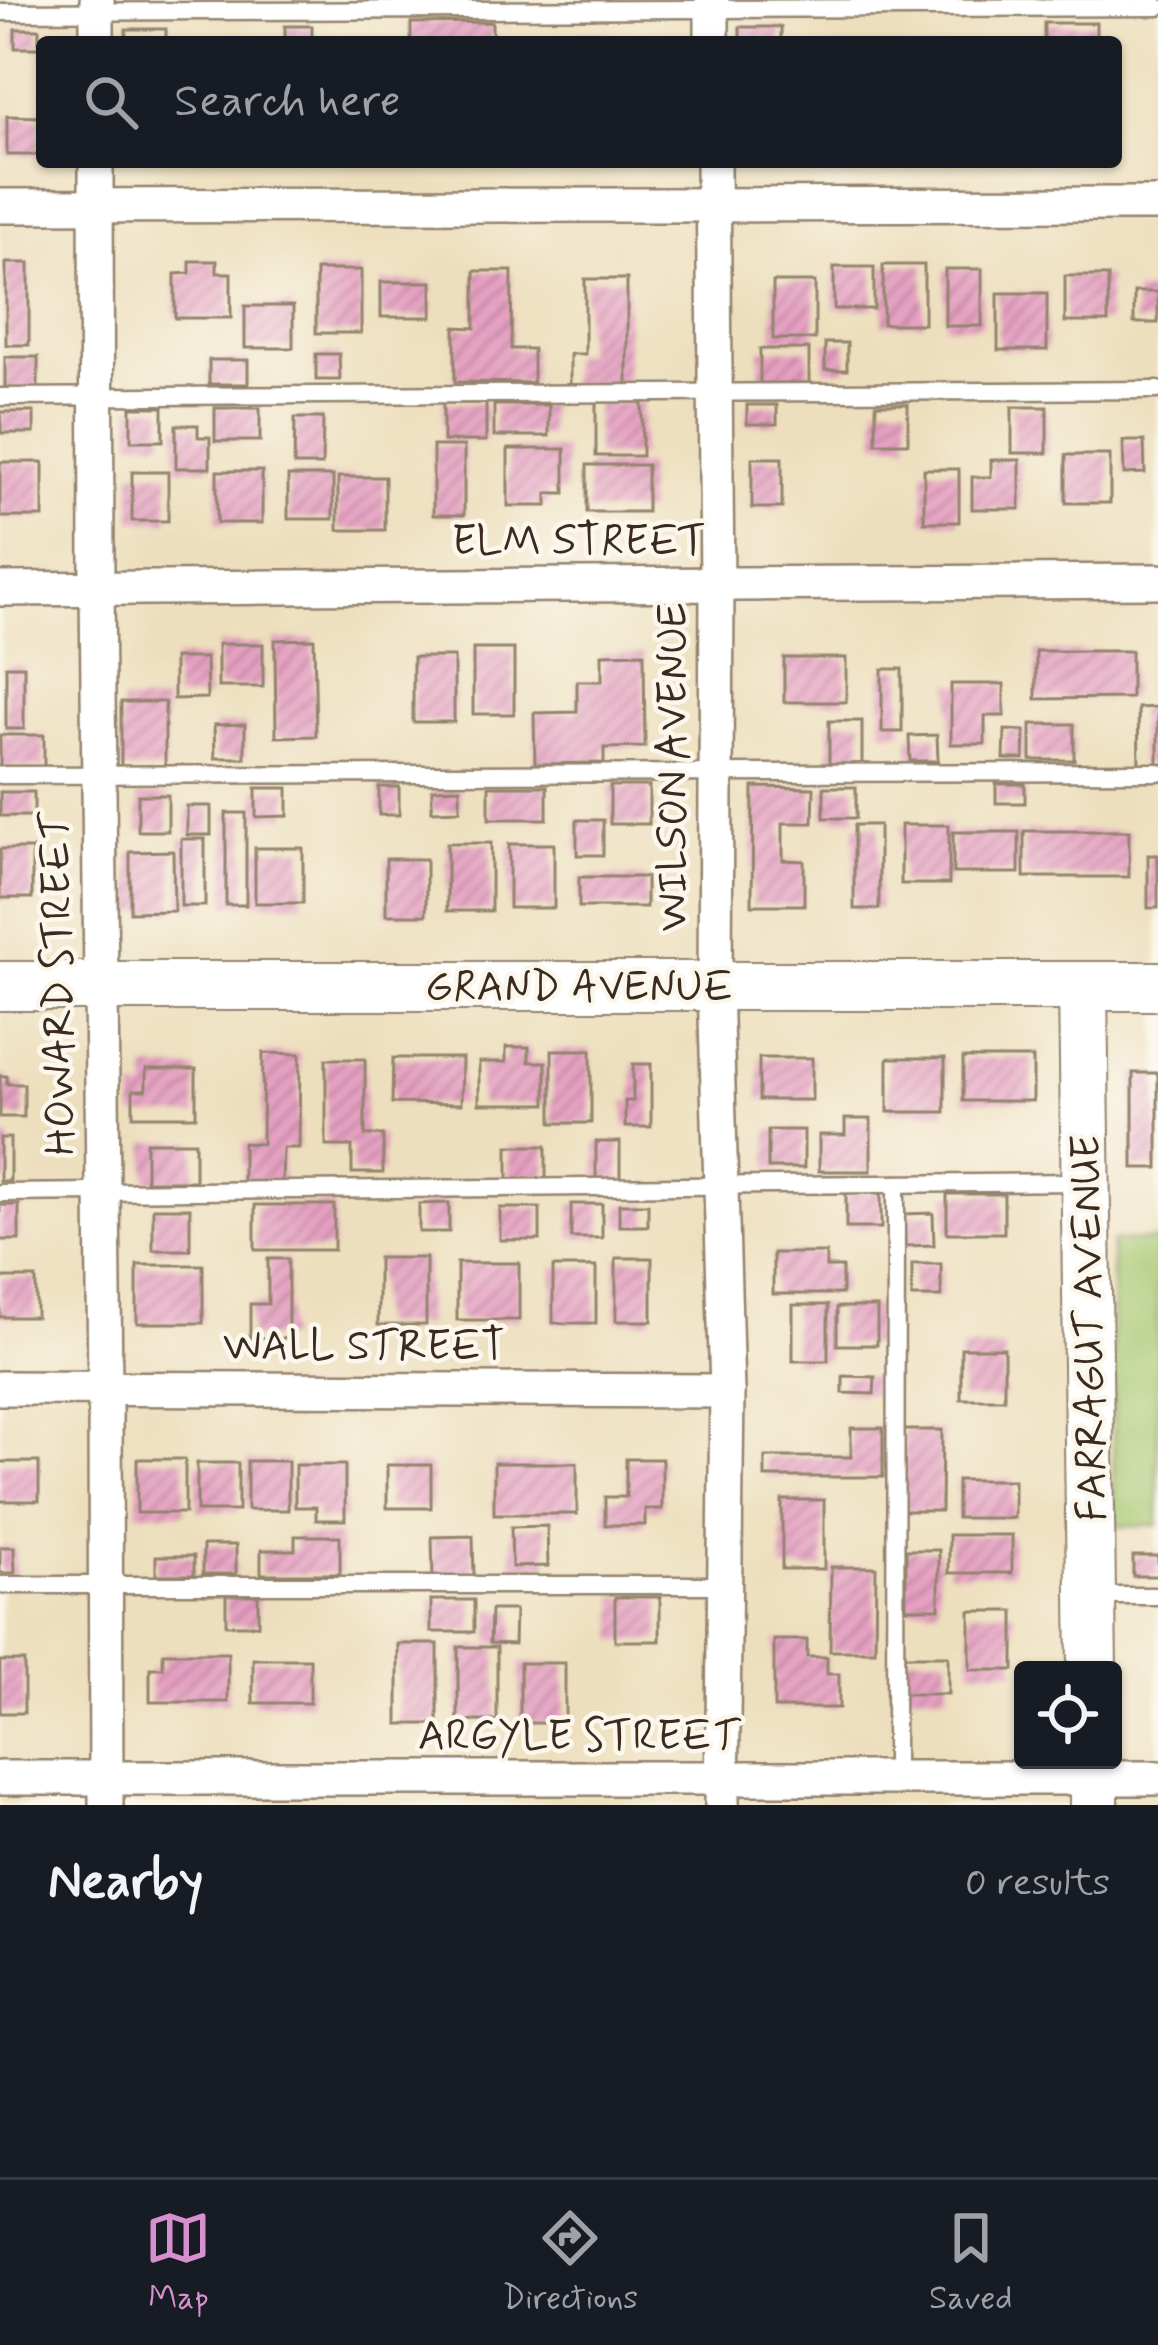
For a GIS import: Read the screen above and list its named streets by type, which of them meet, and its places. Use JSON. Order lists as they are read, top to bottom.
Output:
{
  "streets": {
    "main road": ["GRAND AVENUE", "FARRAGUT AVENUE"],
    "street": [
      "ELM STREET",
      "WILSON AVENUE",
      "HOWARD STREET",
      "WALL STREET",
      "ARGYLE STREET"
    ]
  },
  "crossings": [
    ["ELM STREET", "WILSON AVENUE"],
    ["ELM STREET", "HOWARD STREET"],
    ["WILSON AVENUE", "GRAND AVENUE"],
    ["WILSON AVENUE", "WALL STREET"],
    ["WILSON AVENUE", "ARGYLE STREET"],
    ["HOWARD STREET", "GRAND AVENUE"],
    ["HOWARD STREET", "WALL STREET"],
    ["HOWARD STREET", "ARGYLE STREET"],
    ["GRAND AVENUE", "FARRAGUT AVENUE"]
  ],
  "page": {
    "search": "Search here",
    "heading": ["Nearby", "0 results"],
    "nav": ["Map", "Directions", "Saved"]
  }
}
